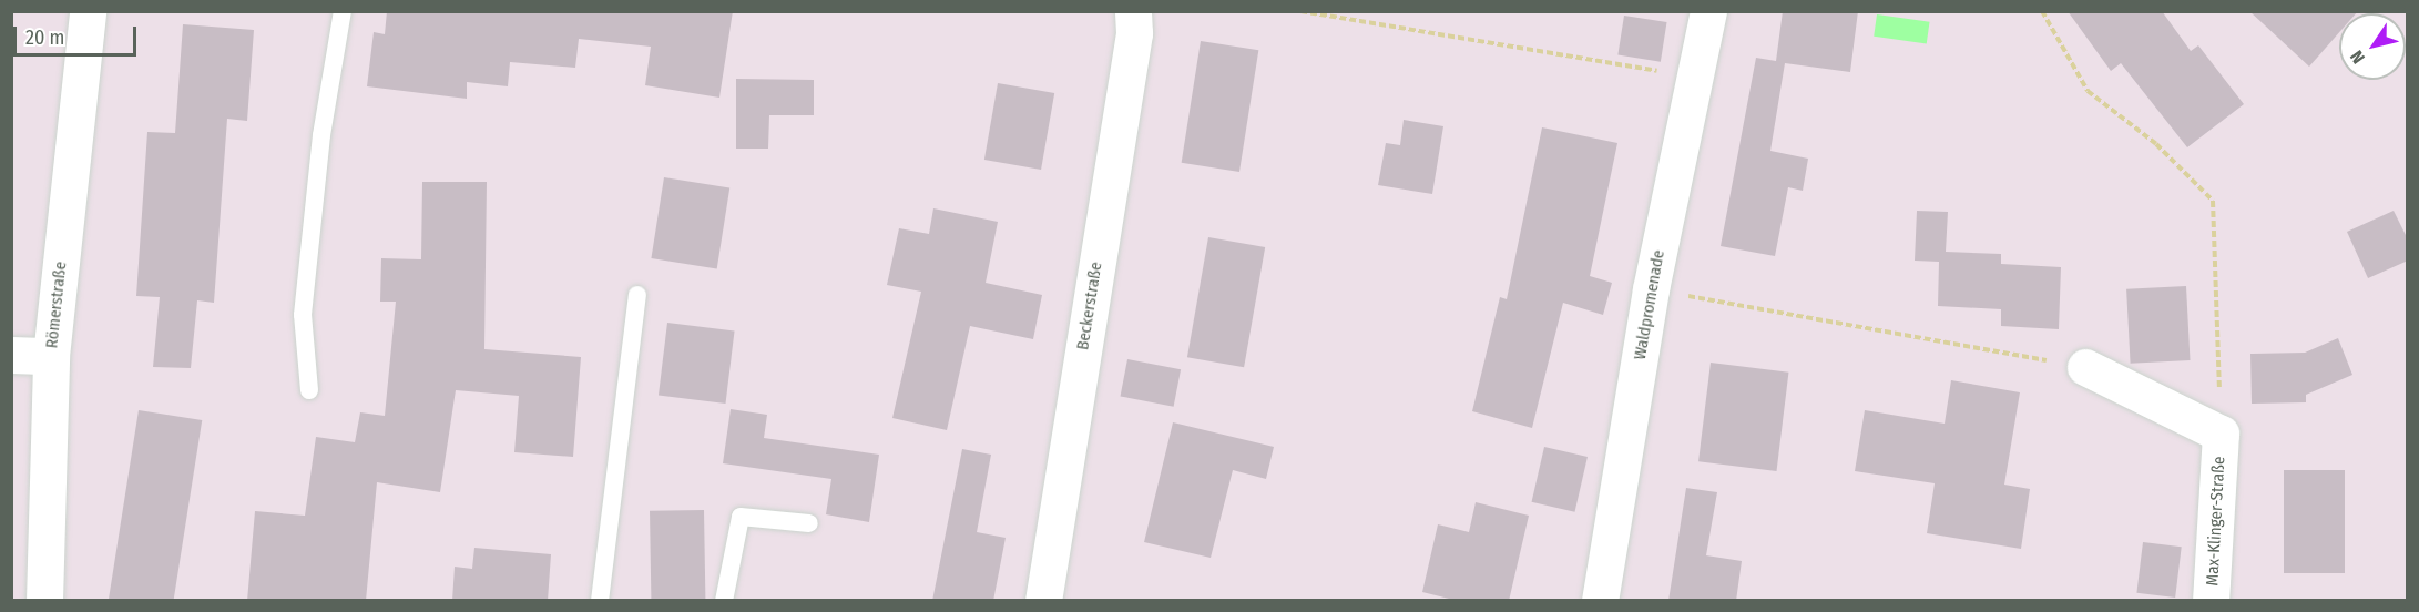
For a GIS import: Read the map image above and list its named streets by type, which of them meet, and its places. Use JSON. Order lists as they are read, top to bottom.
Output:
{
  "streets": {
    "street": [
      "Römerstraße",
      "Waldpromenade",
      "Beckerstraße",
      "Max-Klinger-Straße"
    ]
  },
  "scale_bar": "20 m",
  "north": "bottom left"
}
